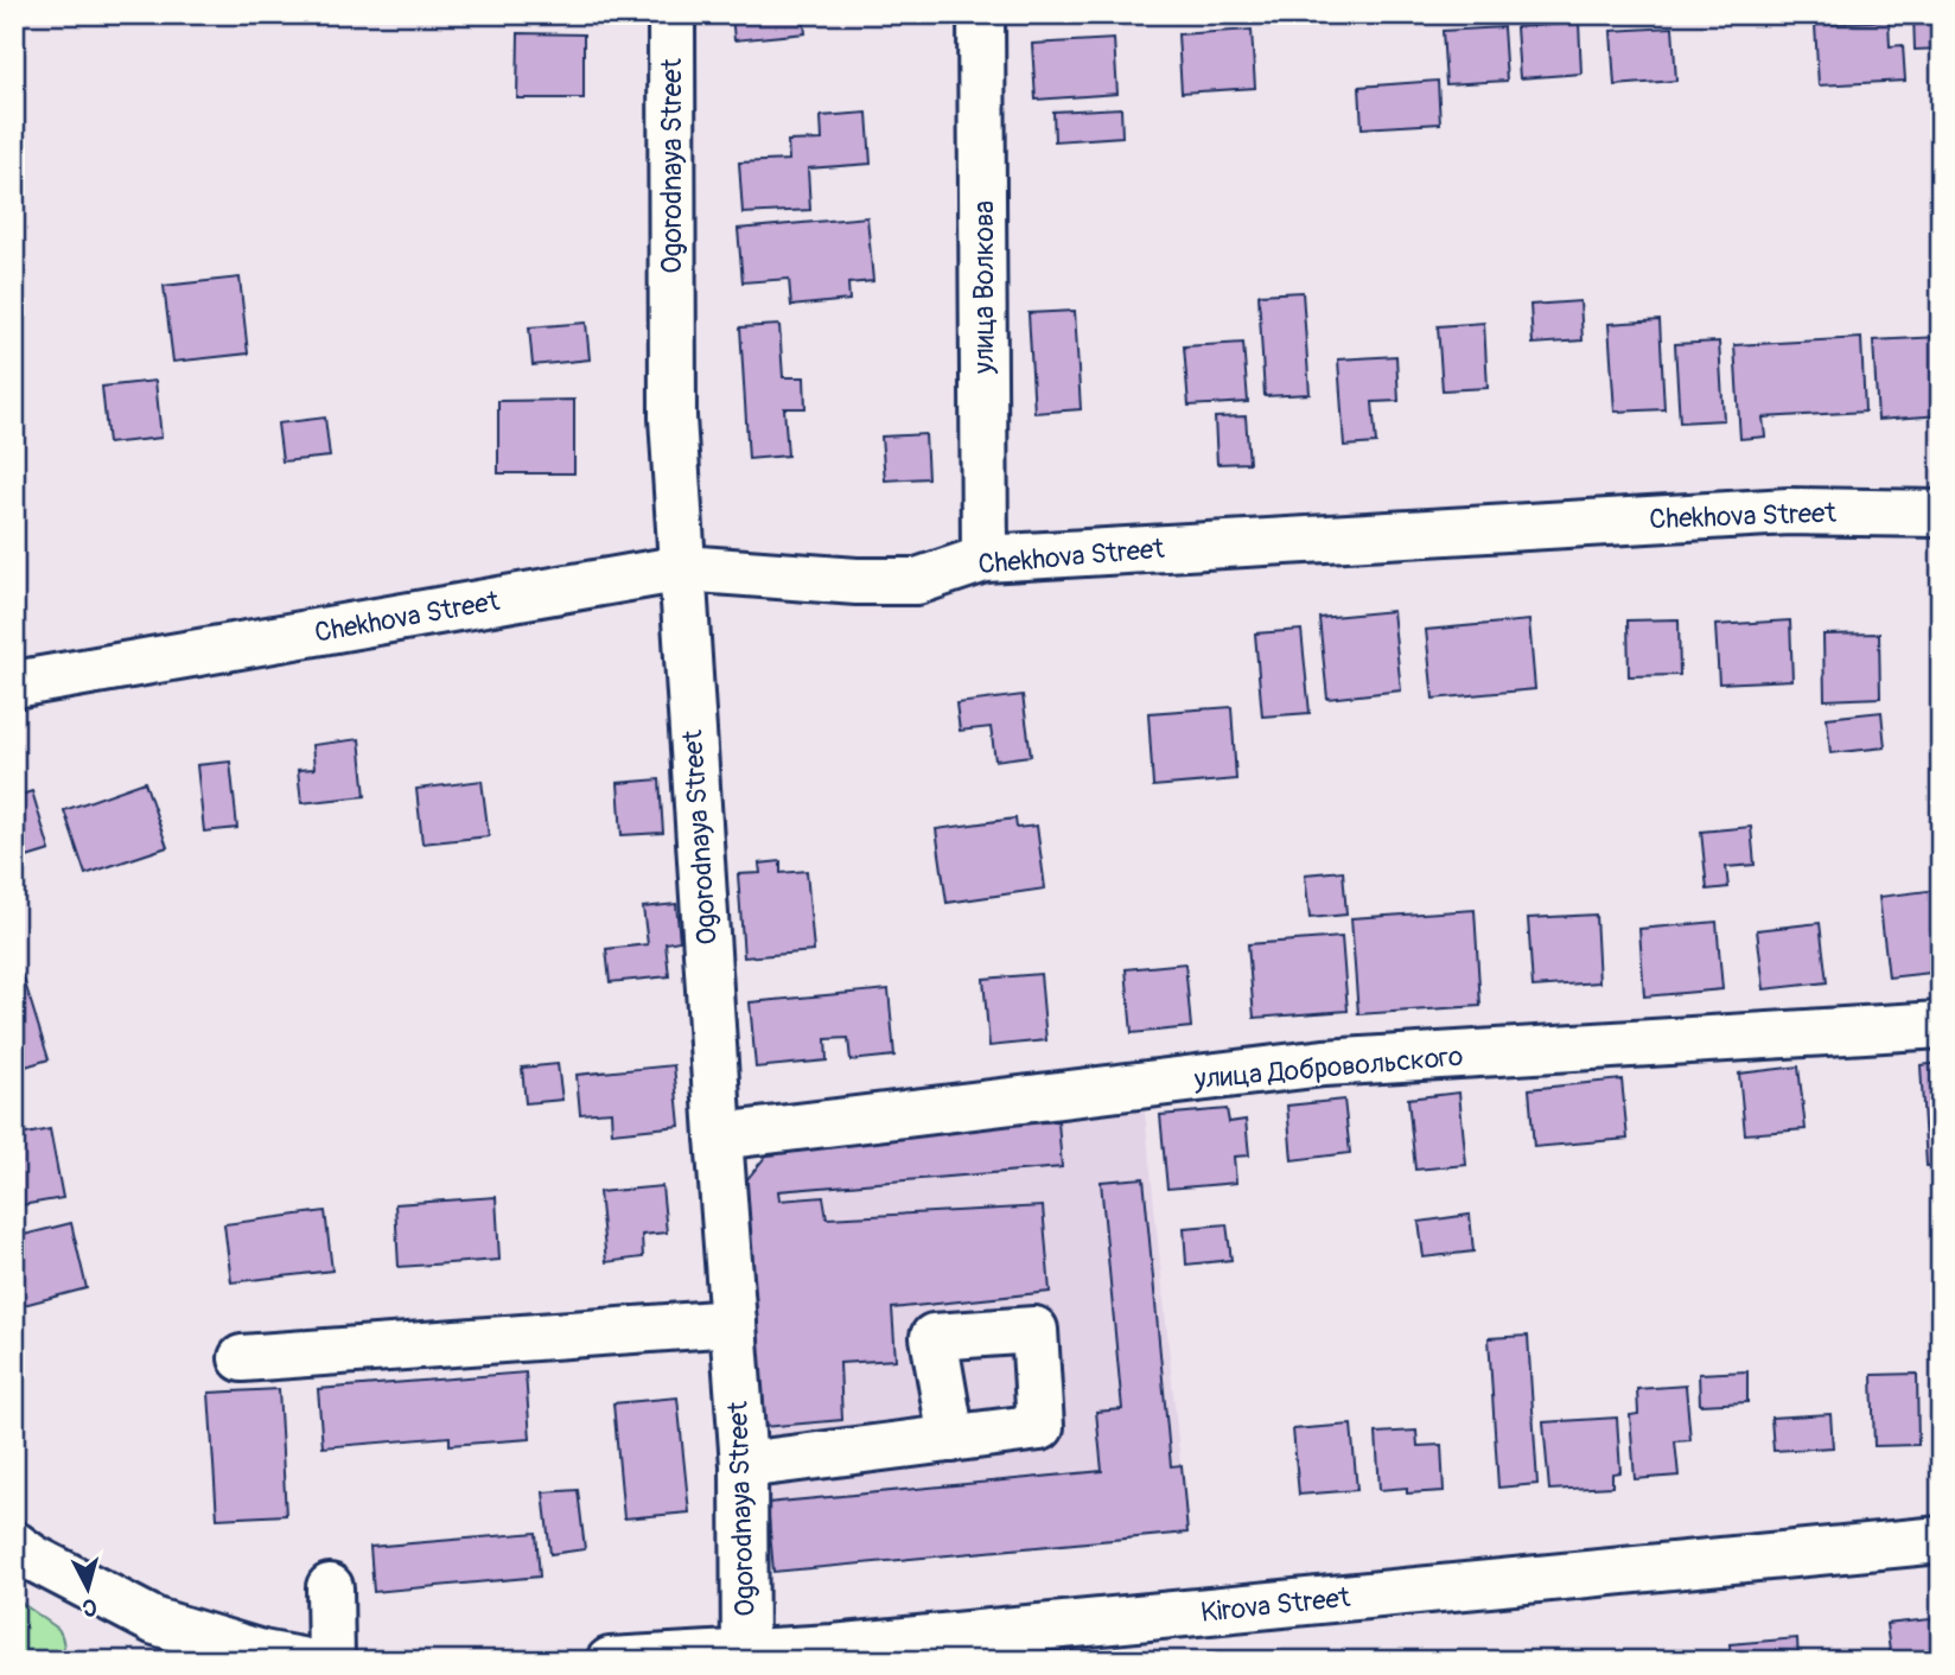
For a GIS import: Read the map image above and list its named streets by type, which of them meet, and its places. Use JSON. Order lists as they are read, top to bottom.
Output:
{
  "streets": {
    "street": [
      "Ogorodnaya Street",
      "улица Волкова",
      "Chekhova Street",
      "улица Добровольского",
      "Kirova Street"
    ]
  },
  "crossings": [
    ["Ogorodnaya Street", "Chekhova Street"],
    ["Ogorodnaya Street", "улица Добровольского"],
    ["Ogorodnaya Street", "Kirova Street"],
    ["улица Волкова", "Chekhova Street"]
  ],
  "north": "bottom"
}
